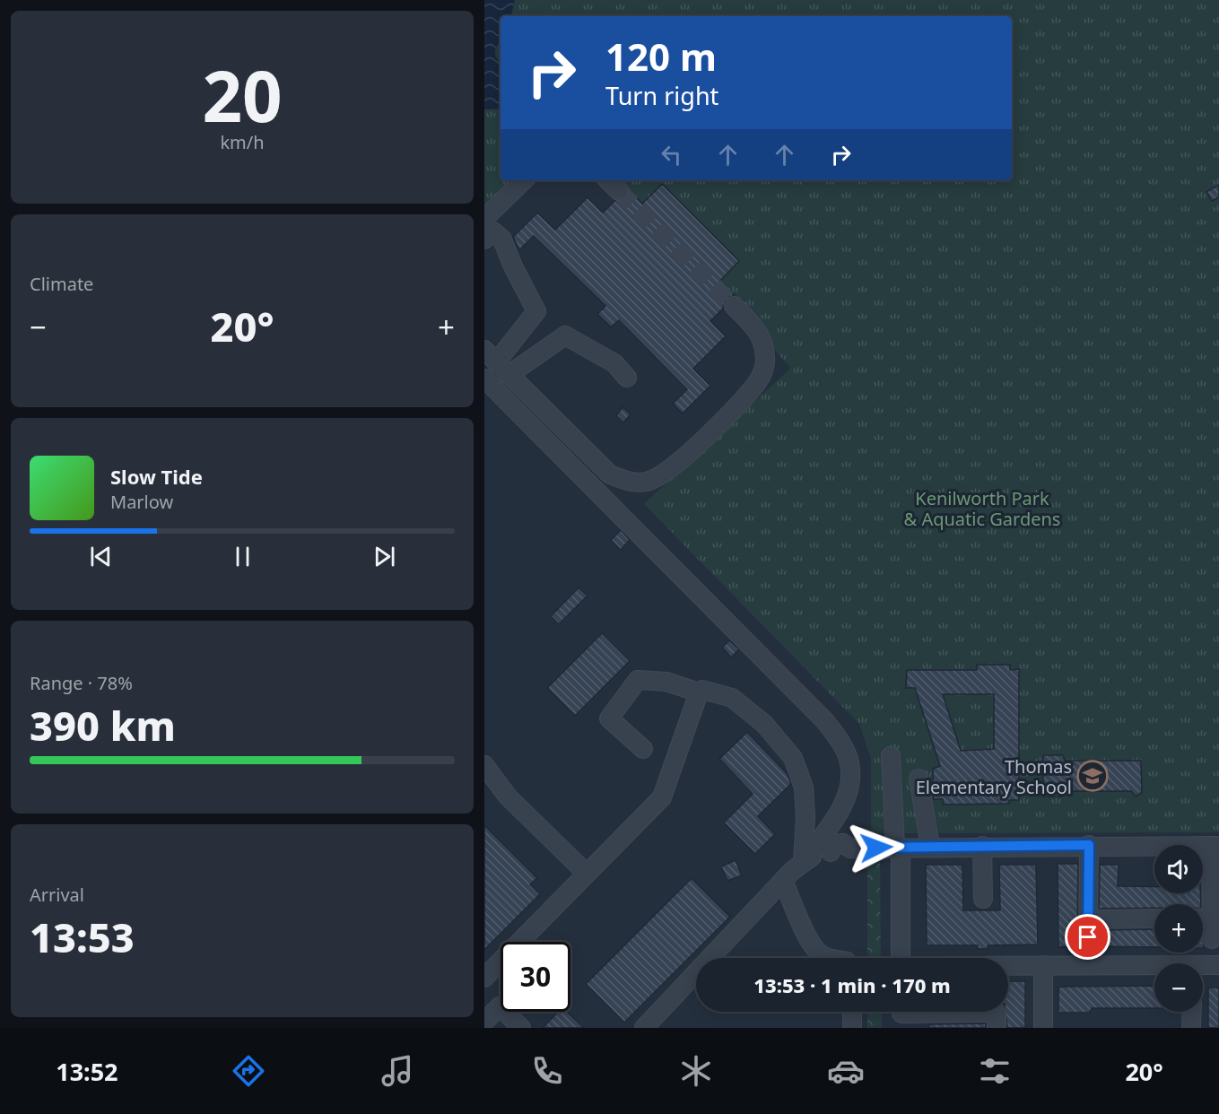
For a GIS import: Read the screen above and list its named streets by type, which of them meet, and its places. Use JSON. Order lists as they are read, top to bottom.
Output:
{
  "parks": ["Kenilworth Park & Aquatic Gardens"],
  "places": {
    "school or university": ["Thomas Elementary School"]
  },
  "page": {
    "tile": [
      ["20", "km/h"],
      "Climate",
      ["Range · 78%", "390 km"],
      ["Arrival", "13:53"]
    ],
    "turn": ["120 m", "Turn right"],
    "heat": ["−", "20°", "+"],
    "song": ["Slow Tide", "Marlow"],
    "map_buttons": ["+", "−"],
    "limit": "30",
    "trip": "13:53 · 1 min · 170 m",
    "tabs": ["13:52", "20°"]
  }
}
